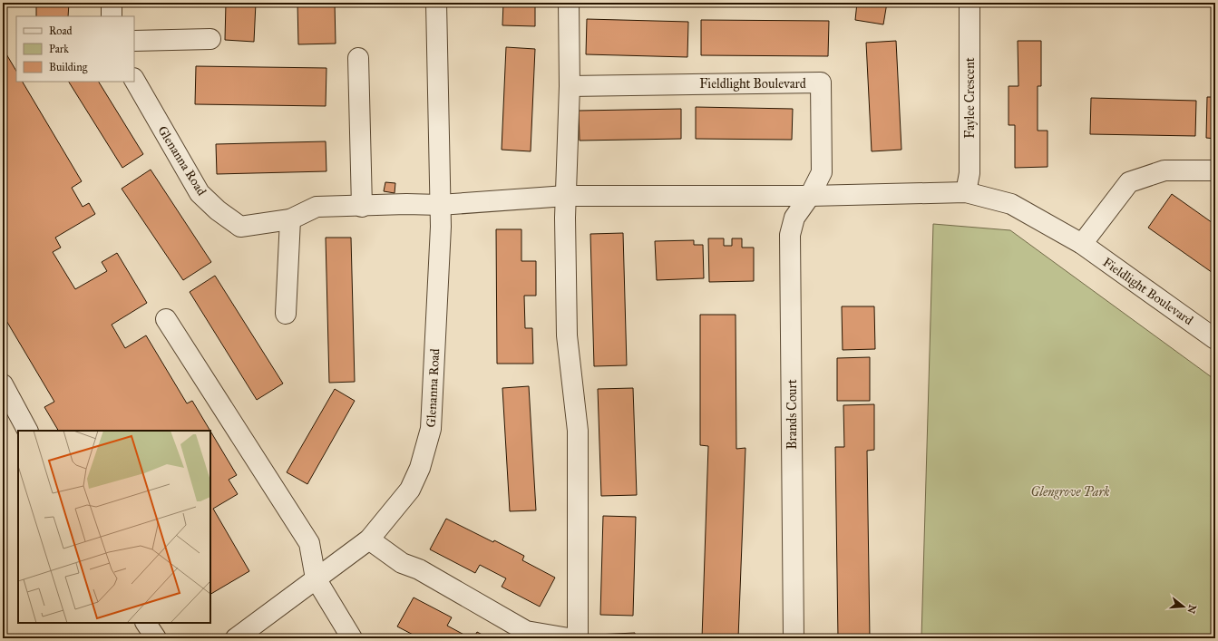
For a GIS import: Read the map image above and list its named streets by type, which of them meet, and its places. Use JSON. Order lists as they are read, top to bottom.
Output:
{
  "streets": {
    "street": [
      "Fieldlight Boulevard",
      "Faylee Crescent",
      "Glenanna Road",
      "Brands Court"
    ]
  },
  "crossings": [
    ["Fieldlight Boulevard", "Faylee Crescent"],
    ["Fieldlight Boulevard", "Glenanna Road"],
    ["Fieldlight Boulevard", "Brands Court"]
  ],
  "parks": ["Glengrove Park"],
  "legend": ["Road", "Park", "Building"],
  "north": "right"
}
